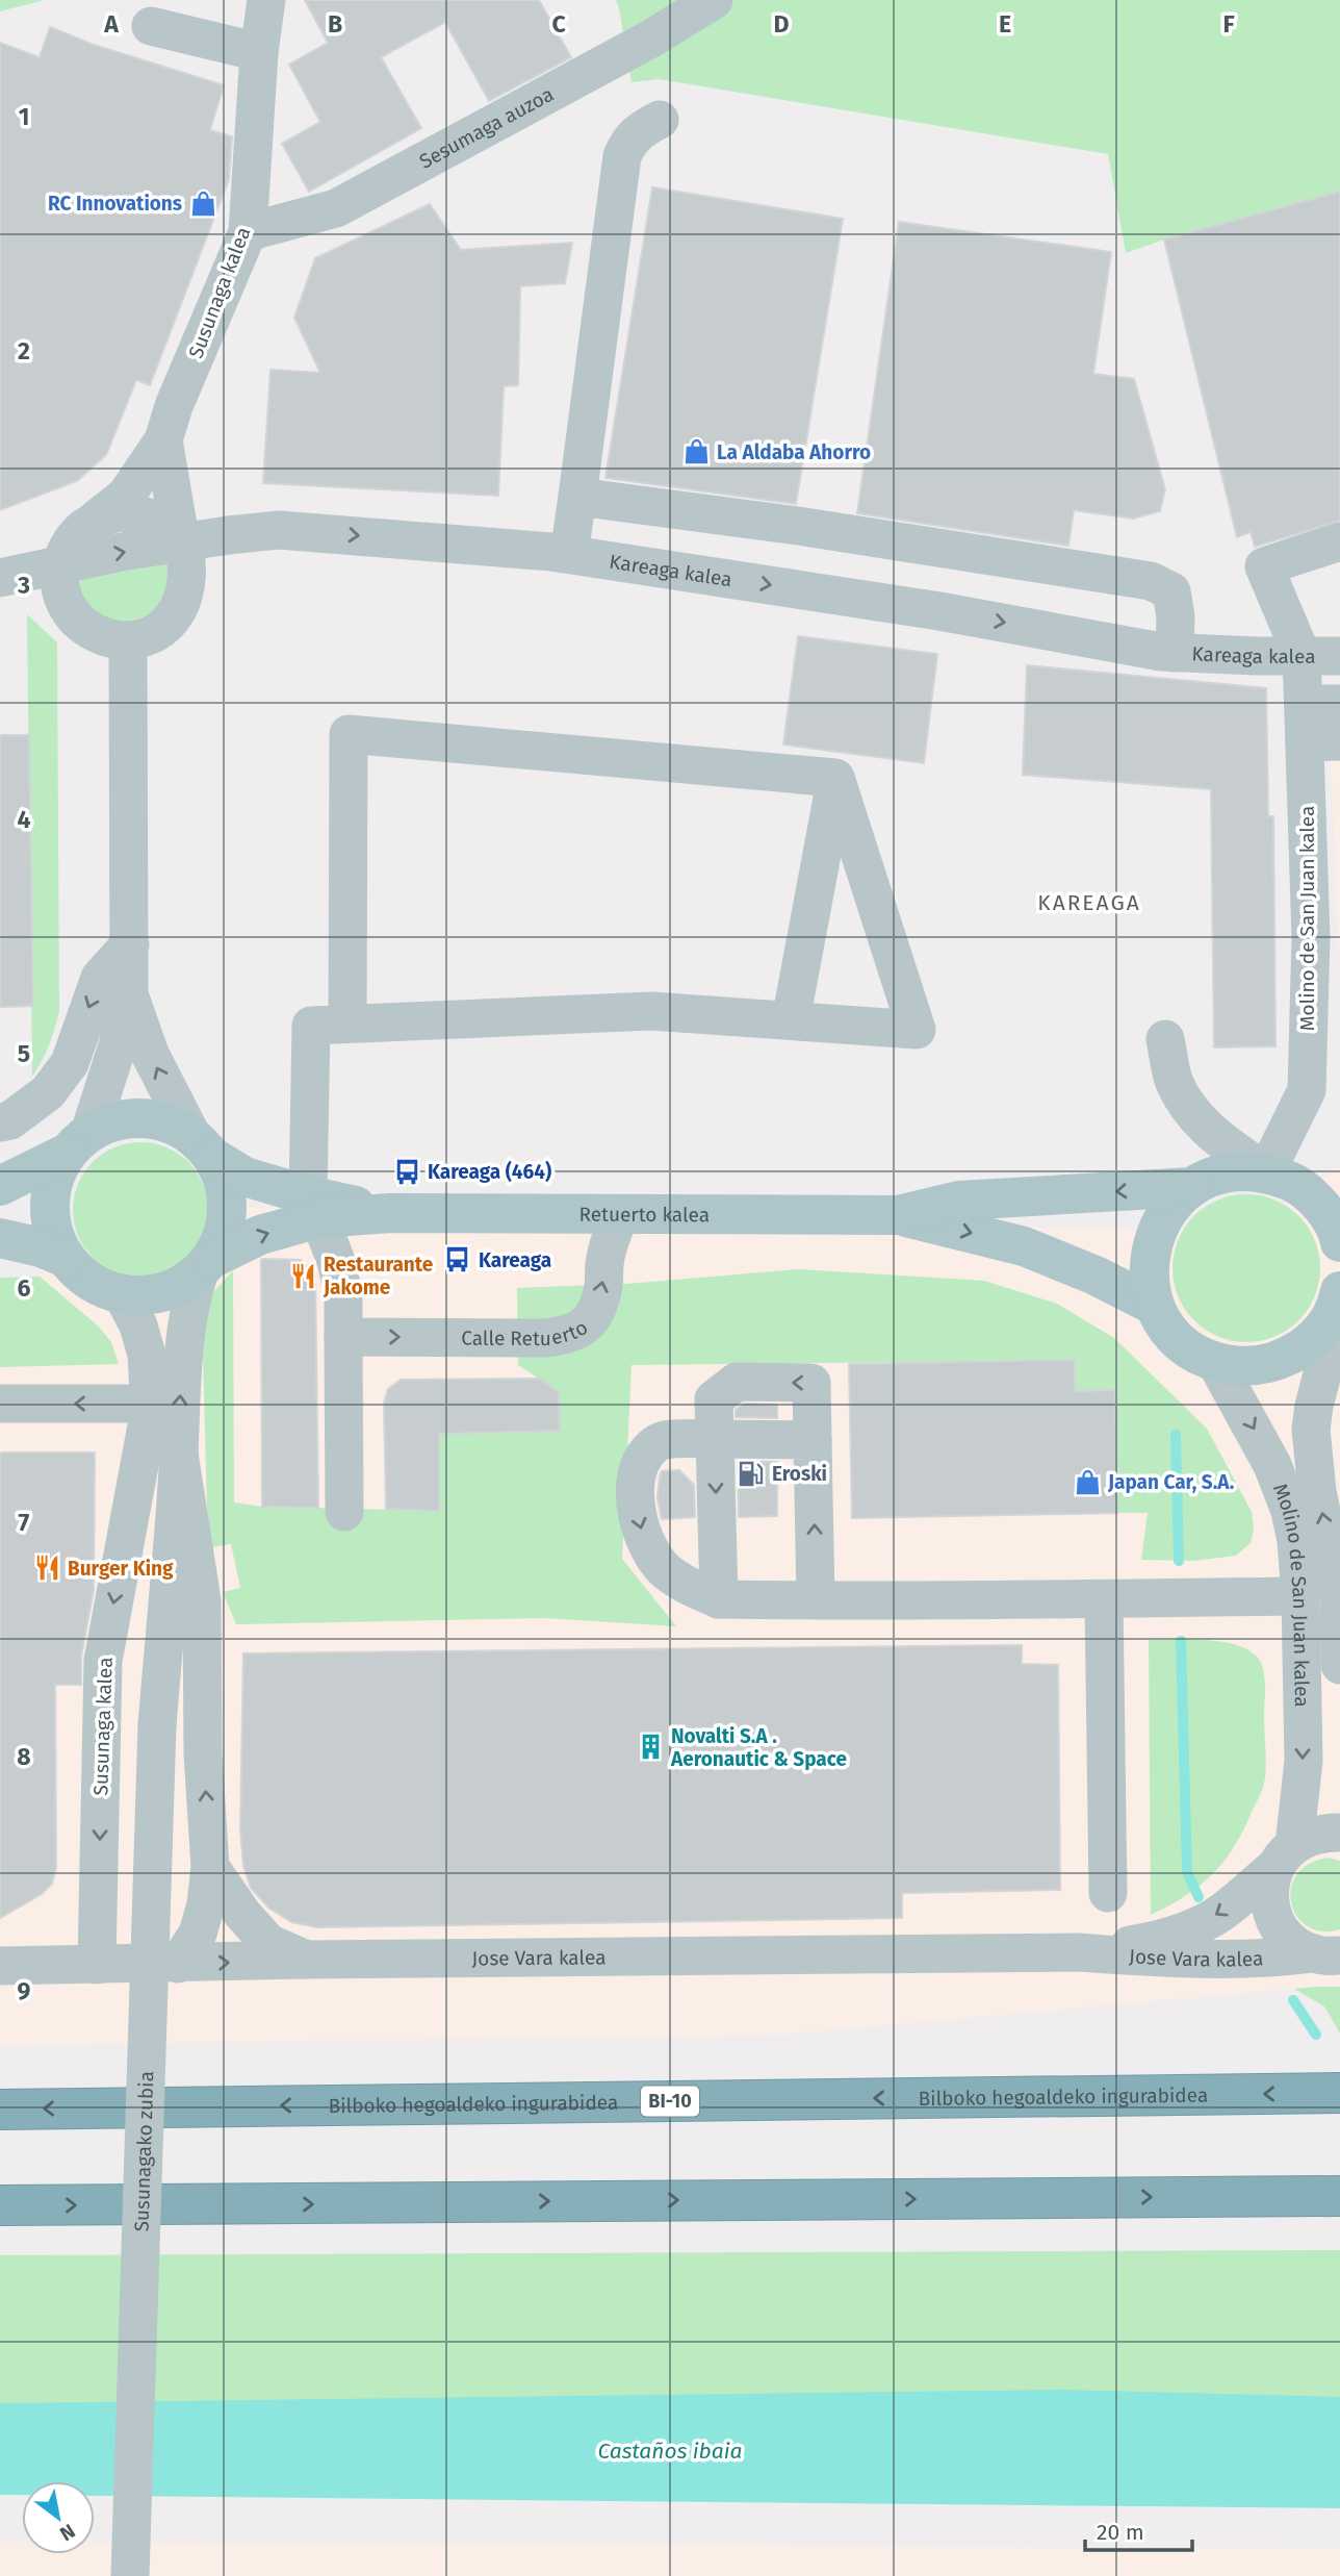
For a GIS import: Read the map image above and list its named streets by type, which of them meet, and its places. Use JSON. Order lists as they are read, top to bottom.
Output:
{
  "streets": {
    "highway": ["Bilboko hegoaldeko ingurabidea", "BI-10"],
    "main road": ["Retuerto kalea"],
    "street": [
      "Sesumaga auzoa",
      "Susunaga kalea",
      "Kareaga kalea",
      "Molino de San Juan kalea",
      "Calle Retuerto",
      "Jose Vara kalea",
      "Susunagako zubia"
    ]
  },
  "crossings": [
    ["Sesumaga auzoa", "Susunaga kalea"],
    ["Susunaga kalea", "Retuerto kalea"],
    ["Susunaga kalea", "Jose Vara kalea"],
    ["Susunaga kalea", "Susunagako zubia"],
    ["Kareaga kalea", "Molino de San Juan kalea"],
    ["Molino de San Juan kalea", "Jose Vara kalea"],
    ["Retuerto kalea", "Calle Retuerto"]
  ],
  "districts": ["KAREAGA"],
  "water": ["Castaños ibaia"],
  "places": {
    "shop": ["RC Innovations", "La Aldaba Ahorro", "Japan Car, S.A."],
    "bus stop": ["Kareaga (464)", "Kareaga"],
    "restaurant": ["Restaurante Jakome", "Burger King"],
    "fuel station": ["Eroski"],
    "building": ["Novalti S.A . Aeronautic & Space"]
  },
  "scale_bar": "20 m",
  "north": "bottom right",
  "grid": {
    "columns": [
      "A",
      "B",
      "C",
      "D",
      "E",
      "F"
    ],
    "rows": [
      "1",
      "2",
      "3",
      "4",
      "5",
      "6",
      "7",
      "8",
      "9"
    ]
  }
}
